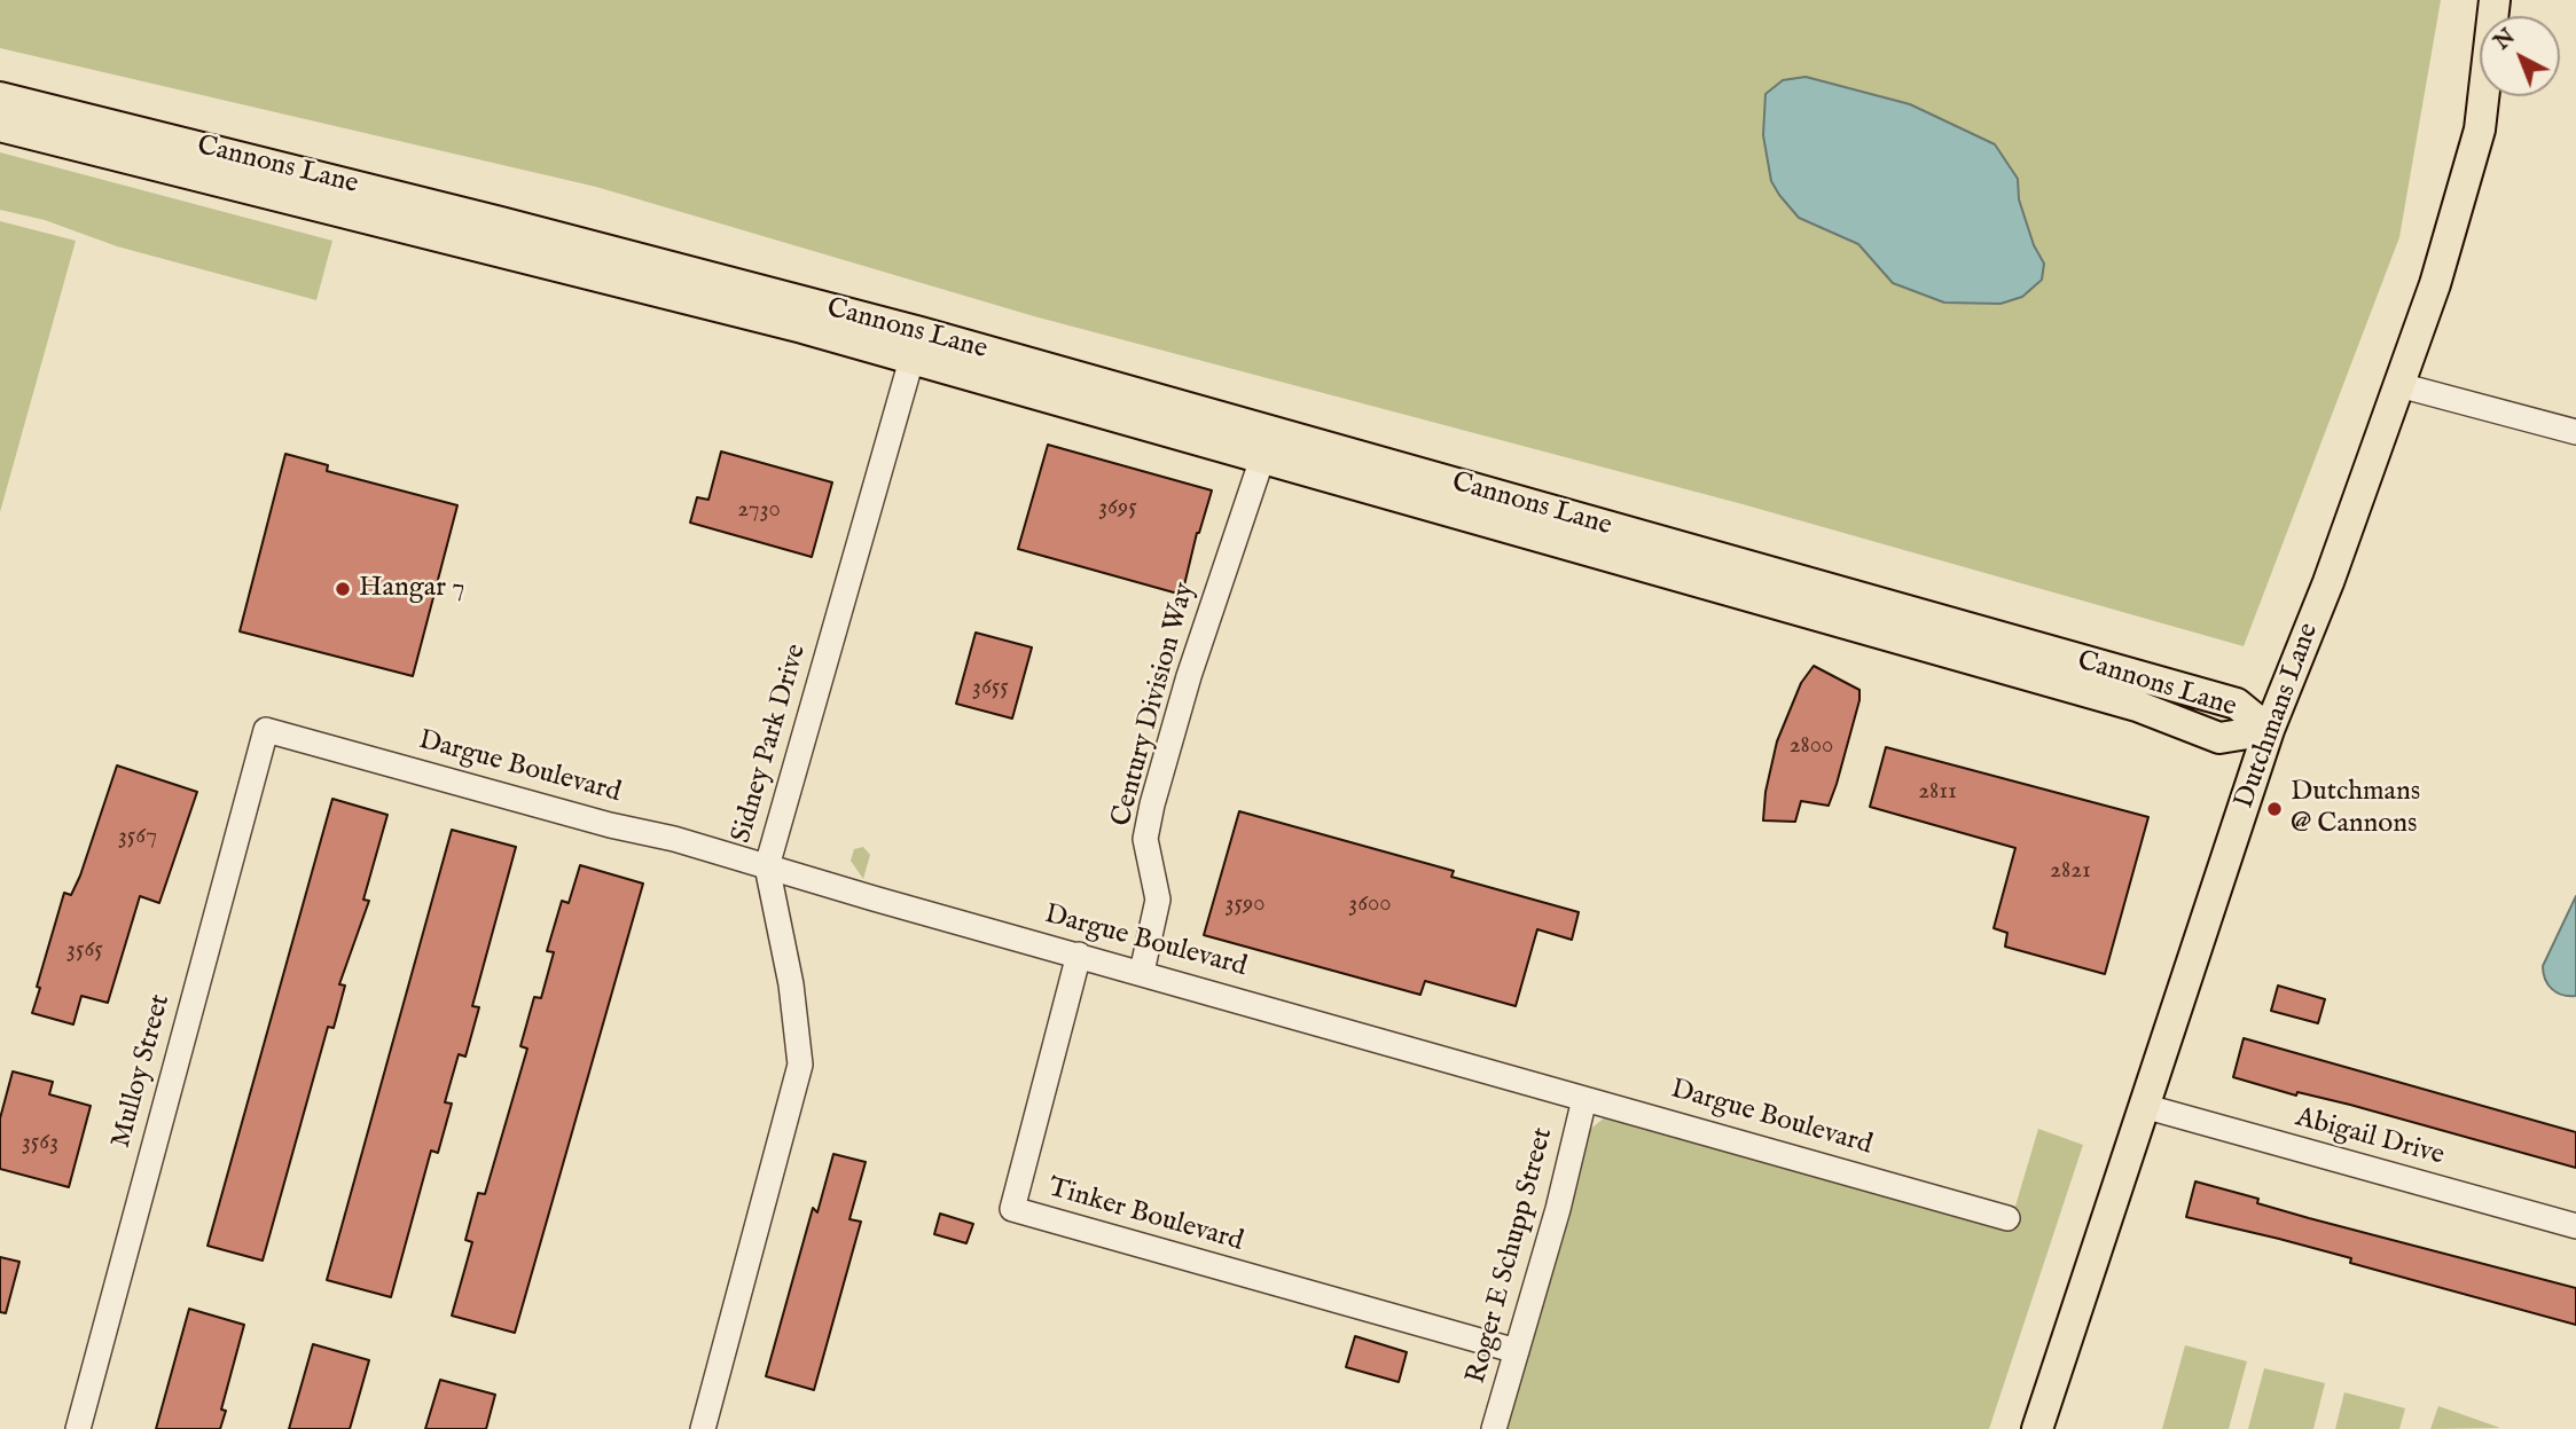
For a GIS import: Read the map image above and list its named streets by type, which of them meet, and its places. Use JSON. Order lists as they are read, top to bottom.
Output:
{
  "streets": {
    "main road": ["Cannons Lane", "Dutchmans Lane"],
    "street": [
      "Century Division Way",
      "Sidney Park Drive",
      "Dargue Boulevard",
      "Mulloy Street",
      "Abigail Drive",
      "Tinker Boulevard",
      "Roger E Schupp Street"
    ]
  },
  "crossings": [
    ["Cannons Lane", "Century Division Way"],
    ["Cannons Lane", "Dutchmans Lane"],
    ["Cannons Lane", "Sidney Park Drive"],
    ["Century Division Way", "Dargue Boulevard"],
    ["Dutchmans Lane", "Abigail Drive"],
    ["Sidney Park Drive", "Dargue Boulevard"],
    ["Dargue Boulevard", "Mulloy Street"],
    ["Dargue Boulevard", "Tinker Boulevard"],
    ["Dargue Boulevard", "Roger E Schupp Street"],
    ["Tinker Boulevard", "Roger E Schupp Street"]
  ],
  "places": ["Hangar 7", "Dutchmans @ Cannons"],
  "house_numbers": [
    "3695",
    "2730",
    "3655",
    "2800",
    "2811",
    "3567",
    "2821",
    "3590",
    "3600",
    "3565",
    "3563"
  ],
  "north": "top left"
}
